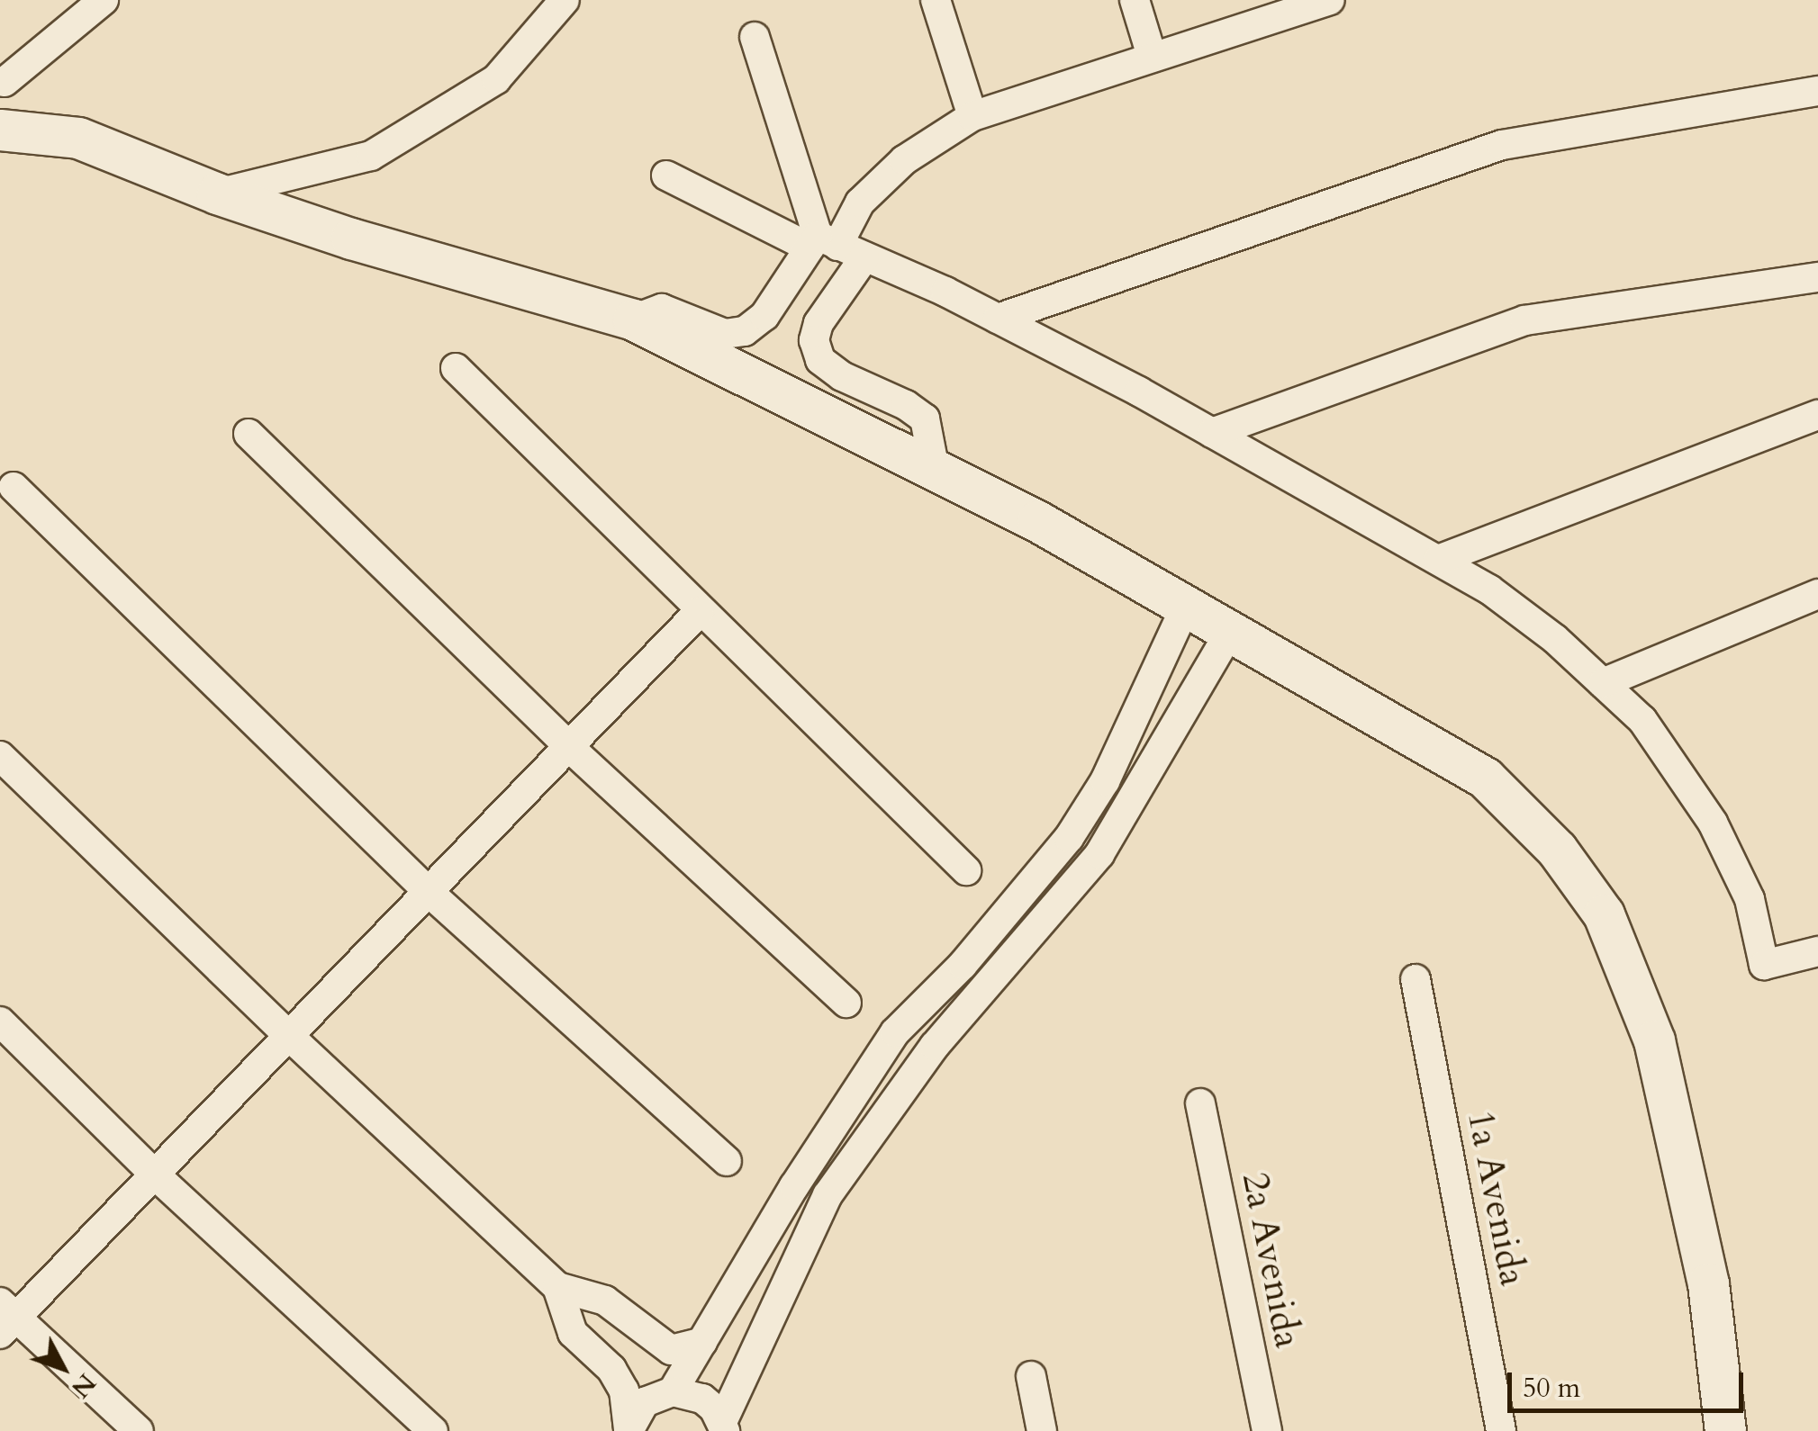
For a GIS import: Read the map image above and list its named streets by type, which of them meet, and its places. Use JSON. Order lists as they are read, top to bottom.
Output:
{
  "streets": {
    "street": ["1a Avenida", "2a Avenida"]
  },
  "scale_bar": "50 m",
  "north": "bottom right"
}
